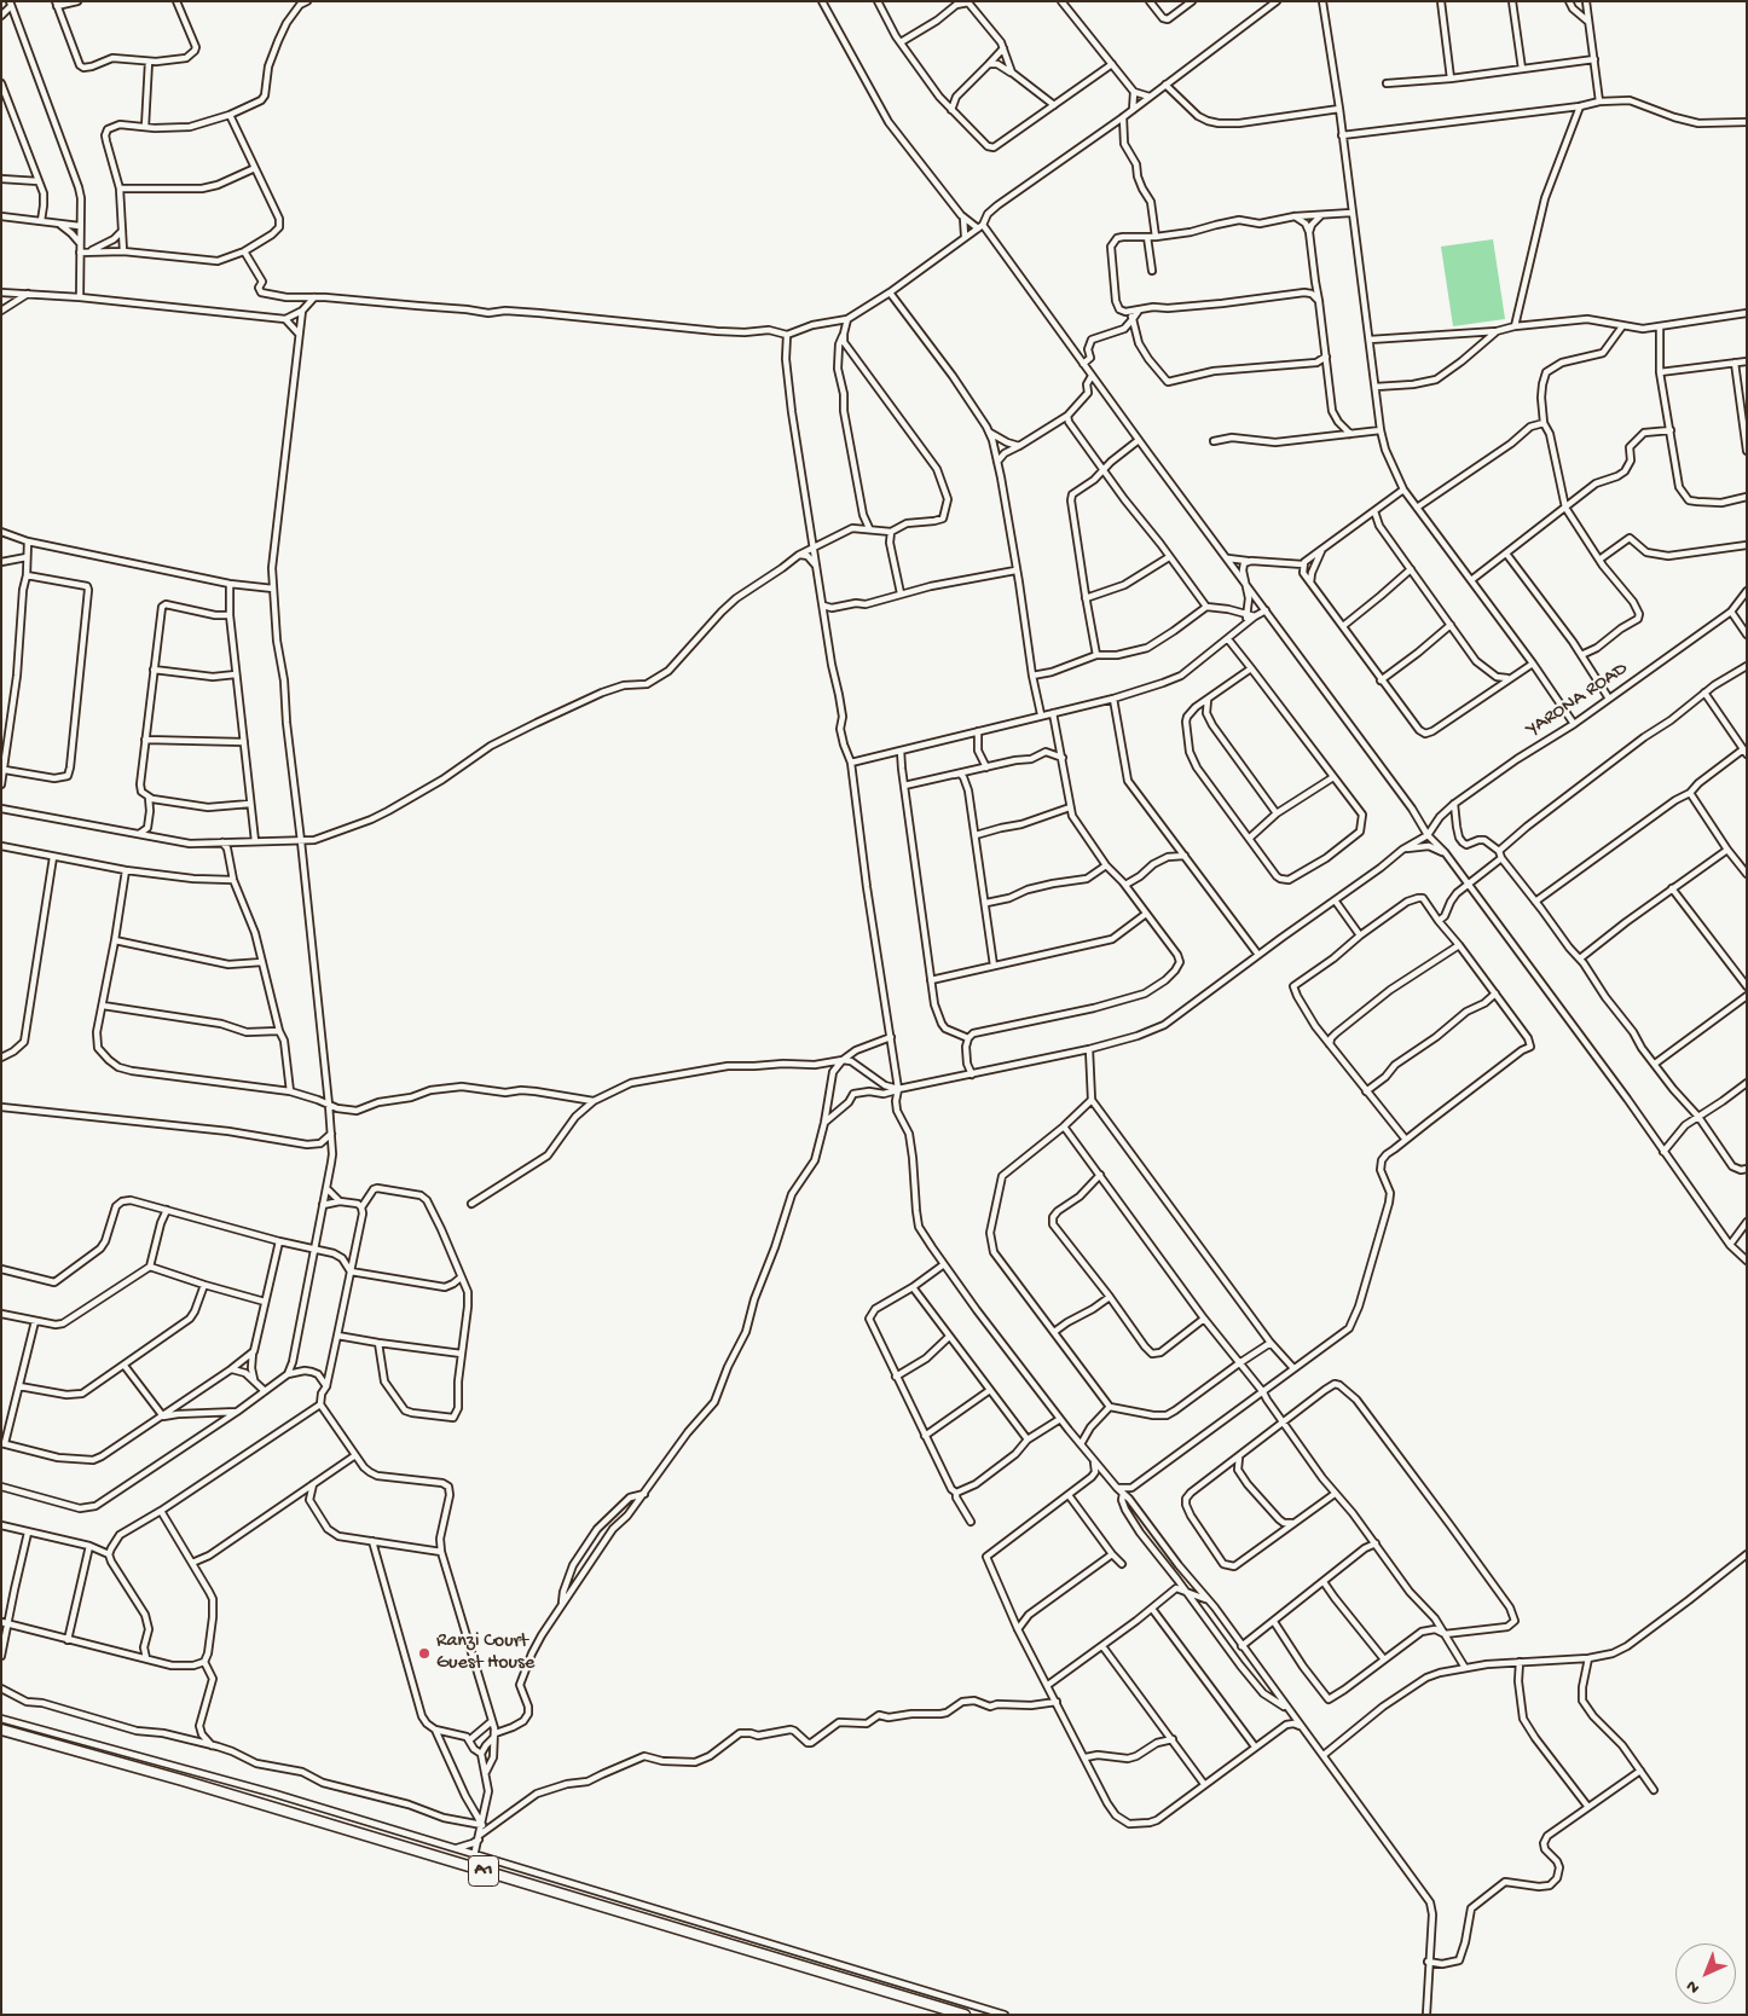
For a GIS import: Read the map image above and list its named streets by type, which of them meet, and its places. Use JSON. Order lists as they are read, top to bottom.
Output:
{
  "streets": {
    "highway": ["A1"],
    "street": ["YARONA ROAD"]
  },
  "places": ["Ranzi Court Guest House"],
  "north": "bottom left"
}
